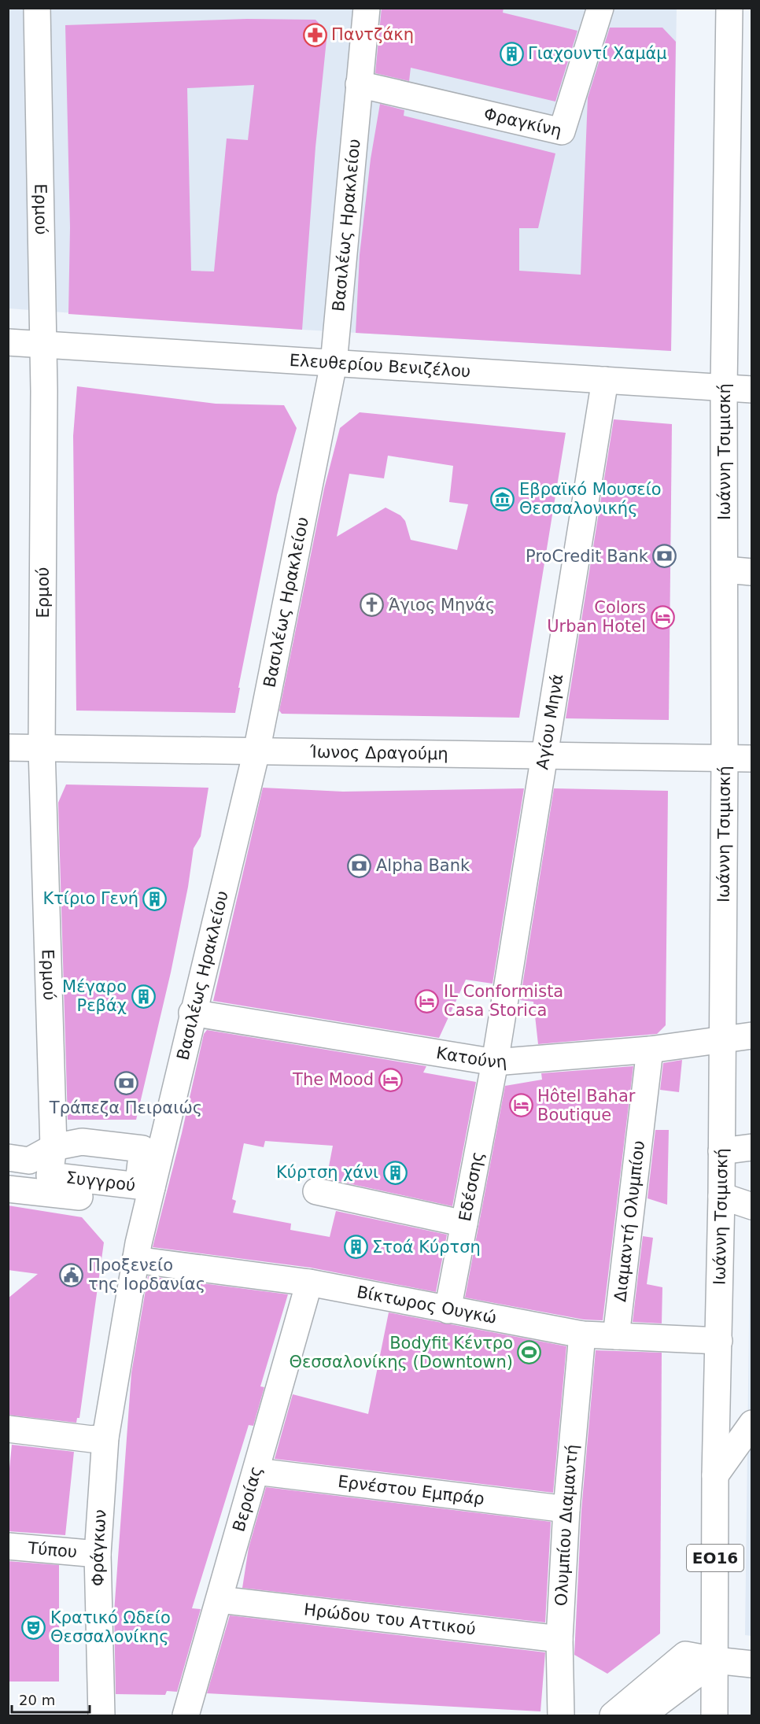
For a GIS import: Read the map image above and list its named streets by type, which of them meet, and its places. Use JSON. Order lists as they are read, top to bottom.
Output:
{
  "streets": {
    "street": [
      "Φραγκίνη",
      "Ερμού",
      "Βασιλέως Ηρακλείου",
      "Ελευθερίου Βενιζέλου",
      "Ιωάννη Τσιμισκή",
      "Αγίου Μηνά",
      "Ίωνος Δραγούμη",
      "Κατούνη",
      "Συγγρού",
      "Εδέσσης",
      "Διαμαντή Ολυμπίου",
      "Βίκτωρος Ουγκώ",
      "Ερνέστου Εμπράρ",
      "Βεροίας",
      "Ολυμπίου Διαμαντή",
      "Φράγκων",
      "Τύπου",
      "ΕΟ16",
      "Ηρώδου του Αττικού"
    ]
  },
  "crossings": [
    ["Φραγκίνη", "Βασιλέως Ηρακλείου"],
    ["Ερμού", "Ελευθερίου Βενιζέλου"],
    ["Ερμού", "Ίωνος Δραγούμη"],
    ["Ερμού", "Συγγρού"],
    ["Βασιλέως Ηρακλείου", "Ελευθερίου Βενιζέλου"],
    ["Βασιλέως Ηρακλείου", "Ίωνος Δραγούμη"],
    ["Βασιλέως Ηρακλείου", "Κατούνη"],
    ["Βασιλέως Ηρακλείου", "Συγγρού"],
    ["Βασιλέως Ηρακλείου", "Φράγκων"],
    ["Ελευθερίου Βενιζέλου", "Ιωάννη Τσιμισκή"],
    ["Ελευθερίου Βενιζέλου", "Αγίου Μηνά"],
    ["Ιωάννη Τσιμισκή", "Ίωνος Δραγούμη"],
    ["Ιωάννη Τσιμισκή", "Κατούνη"],
    ["Ιωάννη Τσιμισκή", "Βίκτωρος Ουγκώ"],
    ["Ιωάννη Τσιμισκή", "ΕΟ16"],
    ["Αγίου Μηνά", "Ίωνος Δραγούμη"],
    ["Αγίου Μηνά", "Κατούνη"],
    ["Αγίου Μηνά", "Εδέσσης"],
    ["Κατούνη", "Εδέσσης"],
    ["Κατούνη", "Διαμαντή Ολυμπίου"],
    ["Συγγρού", "Φράγκων"],
    ["Εδέσσης", "Βίκτωρος Ουγκώ"],
    ["Διαμαντή Ολυμπίου", "Βίκτωρος Ουγκώ"],
    ["Βίκτωρος Ουγκώ", "Βεροίας"],
    ["Βίκτωρος Ουγκώ", "Ολυμπίου Διαμαντή"],
    ["Βίκτωρος Ουγκώ", "Φράγκων"],
    ["Ερνέστου Εμπράρ", "Βεροίας"],
    ["Ερνέστου Εμπράρ", "Ολυμπίου Διαμαντή"],
    ["Βεροίας", "Ηρώδου του Αττικού"],
    ["Ολυμπίου Διαμαντή", "Ηρώδου του Αττικού"],
    ["Φράγκων", "Τύπου"]
  ],
  "places": {
    "pharmacy": ["Παντζάκη"],
    "building": [
      "Γιαχουντί Χαμάμ",
      "Κτίριο Γενή",
      "Μέγαρο Ρεβάχ",
      "Κύρτση χάνι",
      "Στοά Κύρτση"
    ],
    "museum": ["Εβραϊκό Μουσείο Θεσσαλονικής"],
    "bank": ["ProCredit Bank", "Alpha Bank", "Τράπεζα Πειραιώς"],
    "church": ["Άγιος Μηνάς"],
    "hotel": [
      "Colors Urban Hotel",
      "IL Conformista Casa Storica",
      "The Mood",
      "Hôtel Bahar Boutique"
    ],
    "public building": ["Προξενείο της Ιορδανίας"],
    "sports": ["Bodyfit Κέντρο Θεσσαλονίκης (Downtown)"],
    "theatre": ["Κρατικό Ωδείο Θεσσαλονίκης"]
  },
  "scale_bar": "20 m"
}
